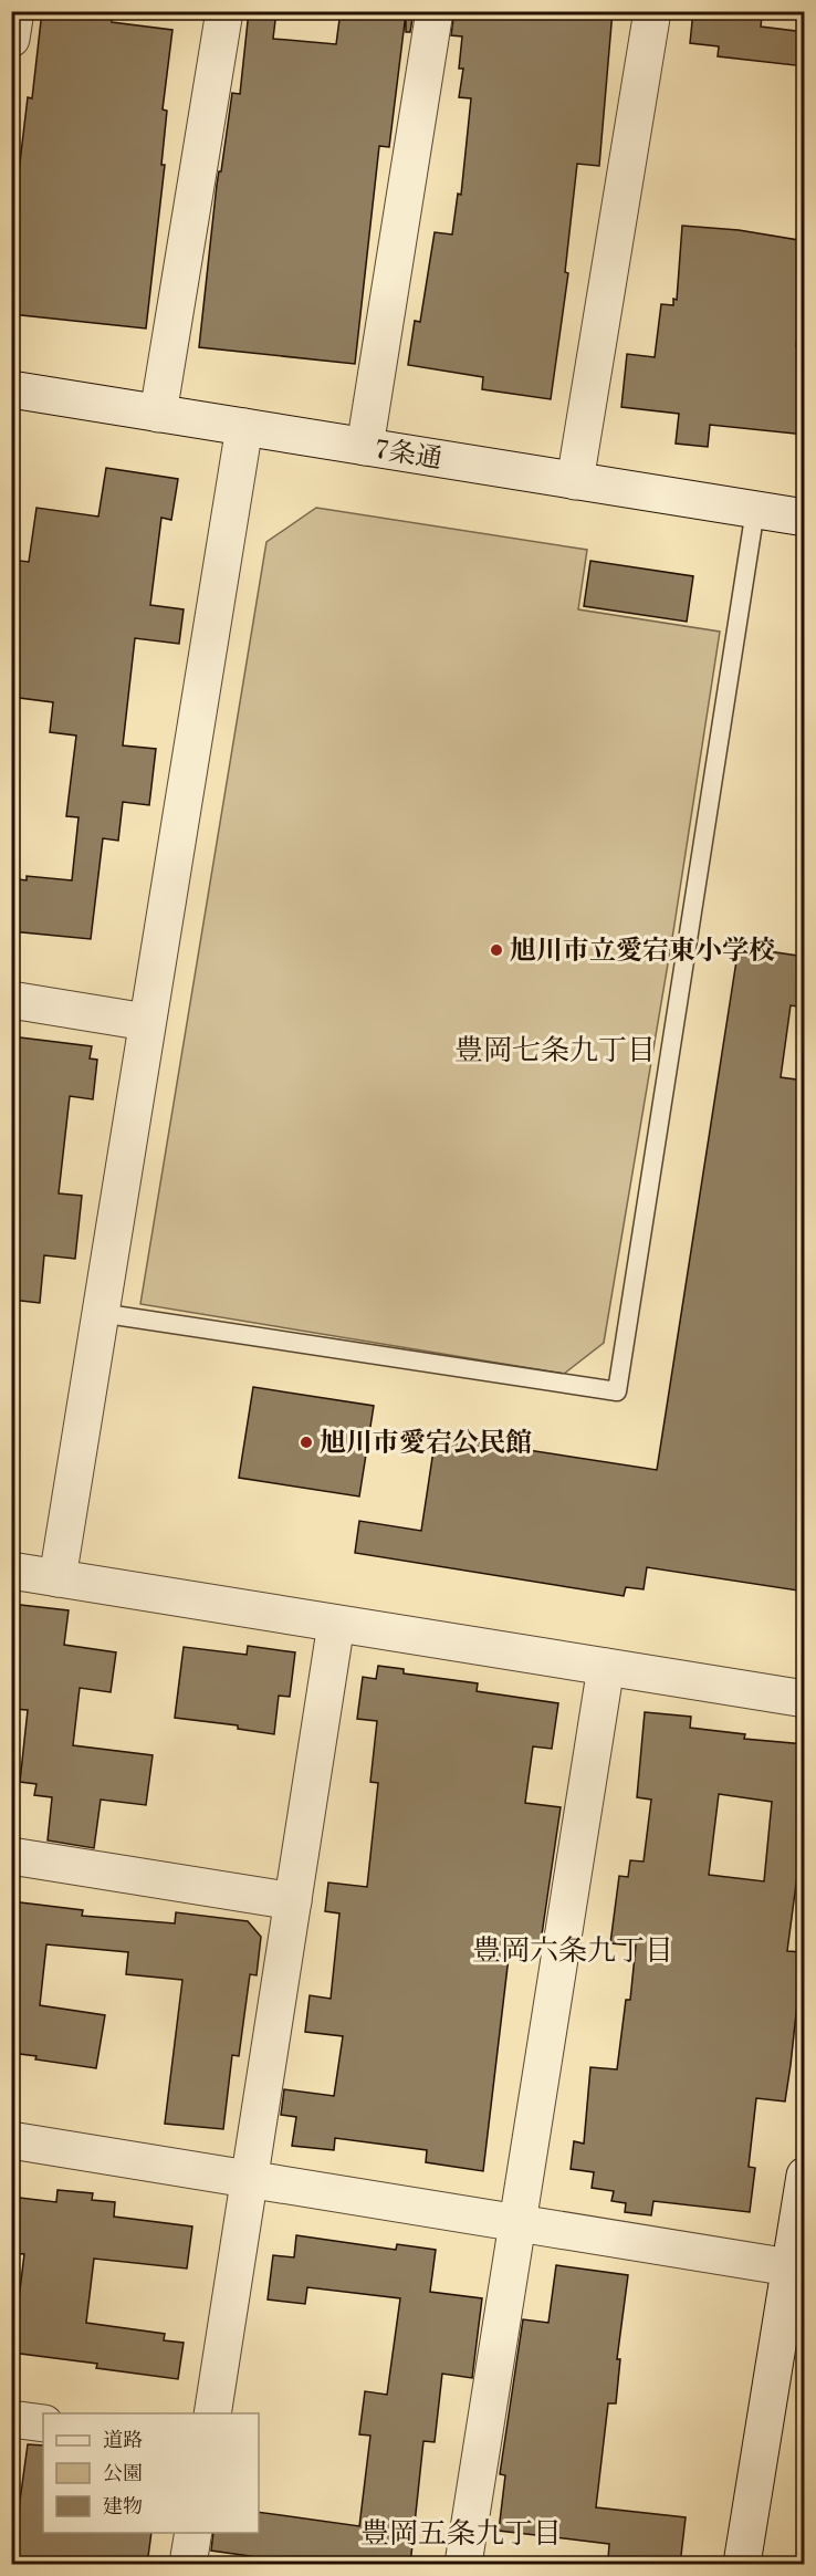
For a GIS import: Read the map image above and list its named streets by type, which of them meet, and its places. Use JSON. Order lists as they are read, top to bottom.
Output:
{
  "streets": {
    "street": ["7条通"]
  },
  "districts": ["豊岡七条九丁目", "豊岡六条九丁目", "豊岡五条九丁目"],
  "places": ["旭川市立愛宕東小学校", "旭川市愛宕公民館"],
  "legend": ["道路", "公園", "建物"]
}
